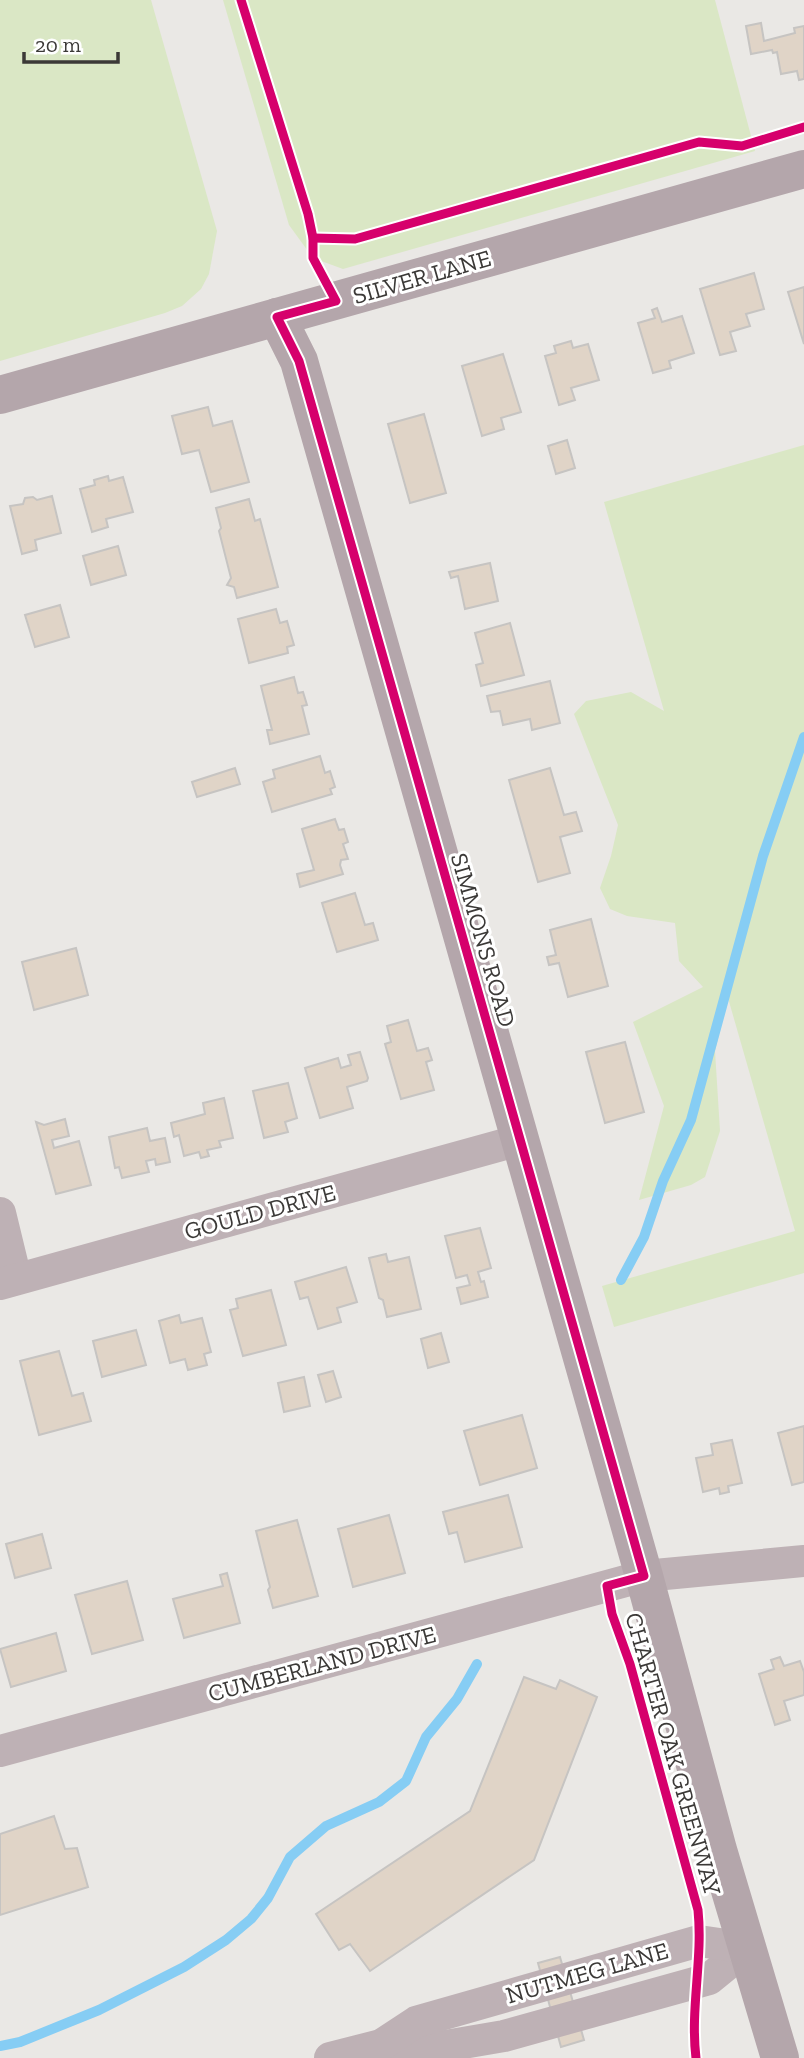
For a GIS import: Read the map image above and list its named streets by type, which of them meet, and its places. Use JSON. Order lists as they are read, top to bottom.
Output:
{
  "streets": {
    "main road": ["SILVER LANE", "SIMMONS ROAD"],
    "street": ["GOULD DRIVE", "CUMBERLAND DRIVE", "NUTMEG LANE"],
    "cycle path": ["CHARTER OAK GREENWAY"]
  },
  "crossings": [
    ["SILVER LANE", "SIMMONS ROAD"],
    ["SIMMONS ROAD", "GOULD DRIVE"],
    ["SIMMONS ROAD", "CUMBERLAND DRIVE"],
    ["SIMMONS ROAD", "NUTMEG LANE"]
  ],
  "scale_bar": "20 m"
}
